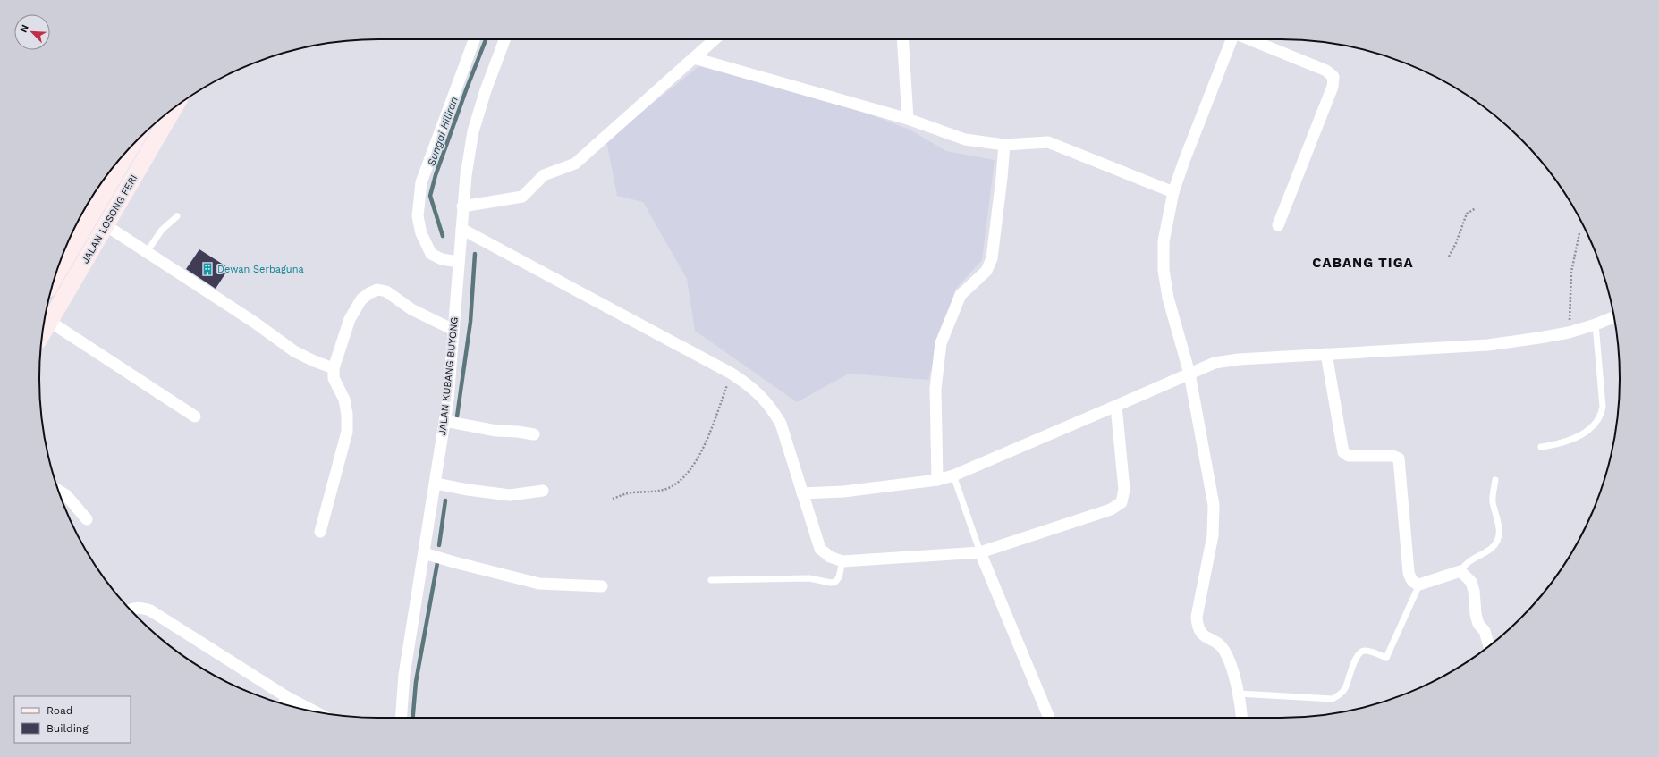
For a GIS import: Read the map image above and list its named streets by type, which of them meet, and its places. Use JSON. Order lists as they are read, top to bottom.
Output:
{
  "streets": {
    "main road": ["JALAN LOSONG FERI"],
    "street": ["JALAN KUBANG BUYONG"]
  },
  "districts": ["CABANG TIGA"],
  "water": ["Sungai Hiliran"],
  "places": {
    "building": ["Dewan Serbaguna"]
  },
  "legend": ["Road", "Building"],
  "north": "top left"
}
